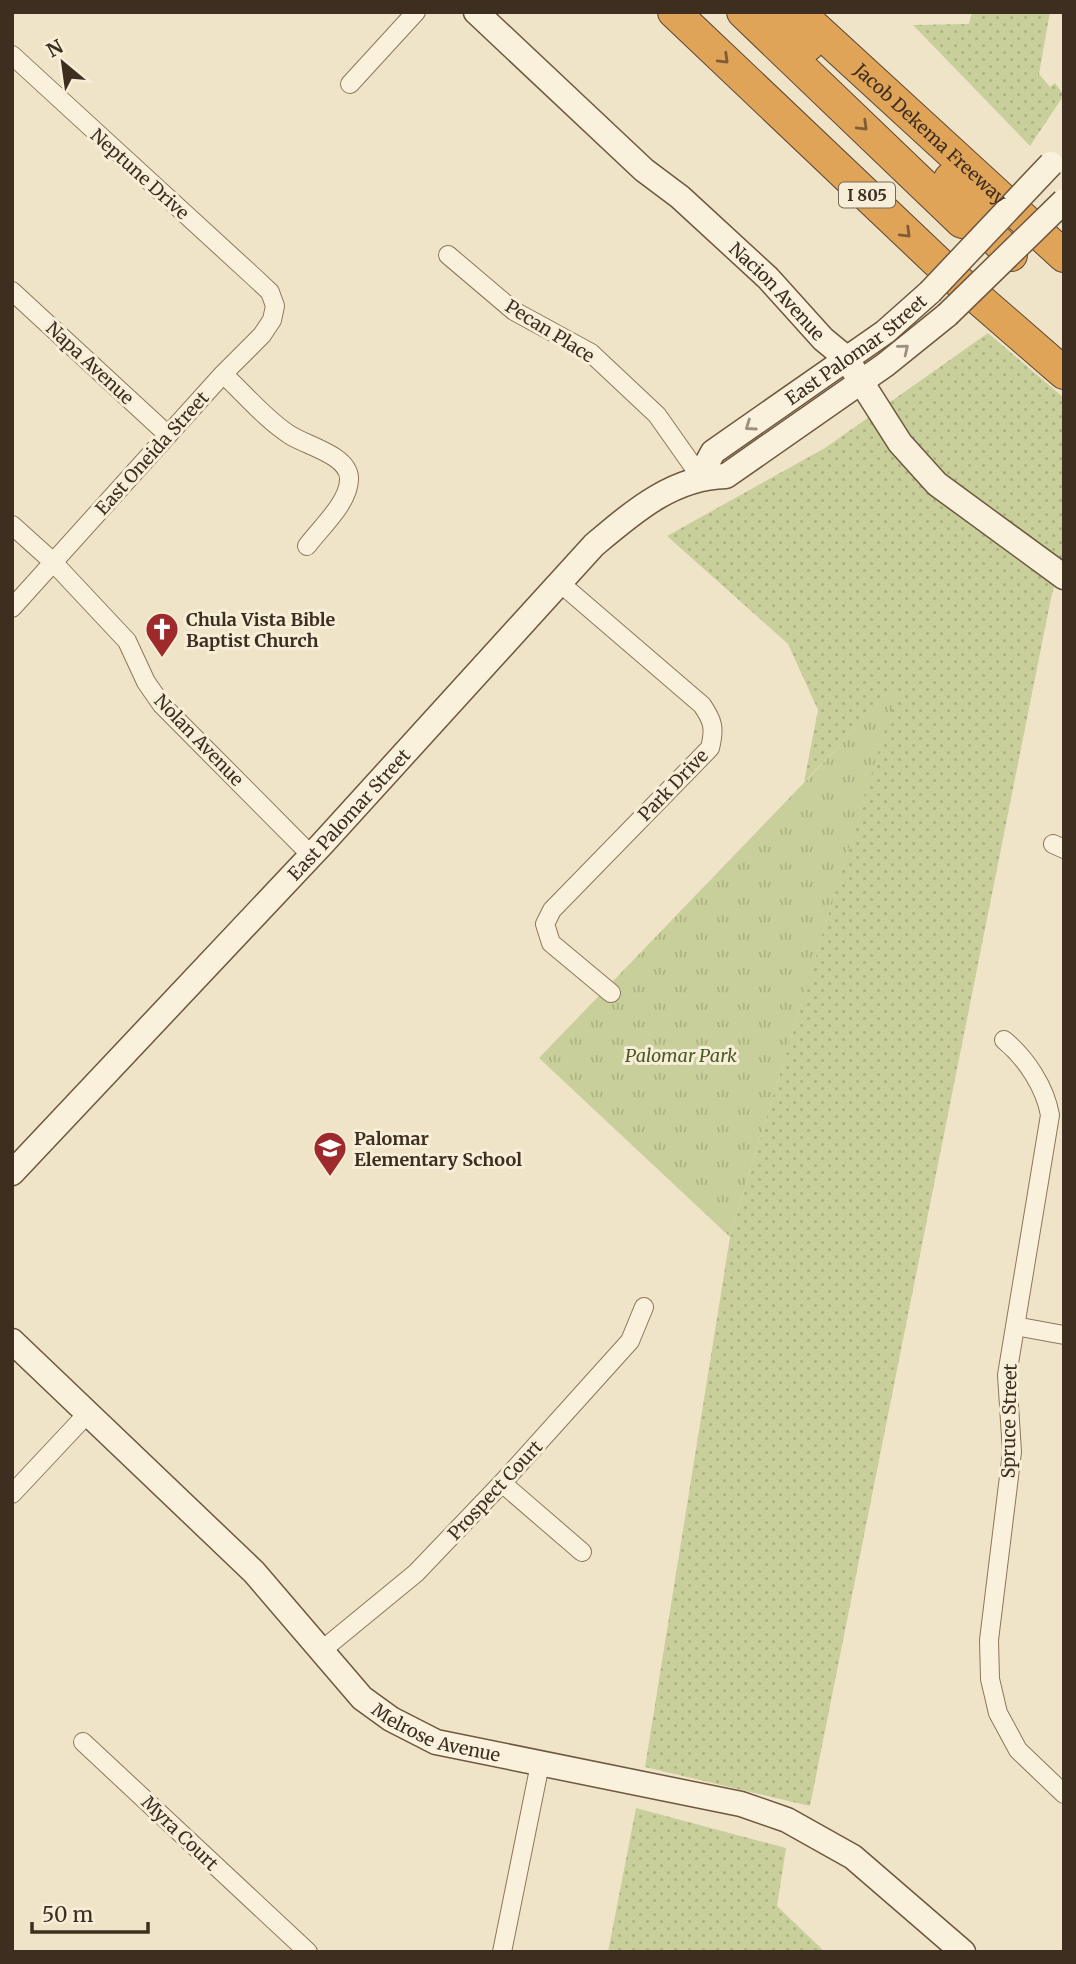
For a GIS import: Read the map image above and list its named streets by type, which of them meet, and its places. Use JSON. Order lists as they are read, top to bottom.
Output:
{
  "streets": {
    "highway": ["Jacob Dekema Freeway", "I 805"],
    "street": [
      "Neptune Drive",
      "Nacion Avenue",
      "Pecan Place",
      "East Palomar Street",
      "Napa Avenue",
      "East Oneida Street",
      "Nolan Avenue",
      "Park Drive",
      "Spruce Street",
      "Prospect Court",
      "Melrose Avenue",
      "Myra Court"
    ]
  },
  "crossings": [
    ["Neptune Drive", "East Oneida Street"],
    ["Nacion Avenue", "East Palomar Street"],
    ["Pecan Place", "East Palomar Street"],
    ["East Palomar Street", "Nolan Avenue"],
    ["East Palomar Street", "Park Drive"],
    ["Napa Avenue", "East Oneida Street"],
    ["East Oneida Street", "Nolan Avenue"],
    ["Prospect Court", "Melrose Avenue"]
  ],
  "parks": ["Palomar Park"],
  "places": {
    "church": ["Chula Vista Bible Baptist Church"],
    "school or university": ["Palomar Elementary School"]
  },
  "scale_bar": "50 m",
  "north": "top left"
}
